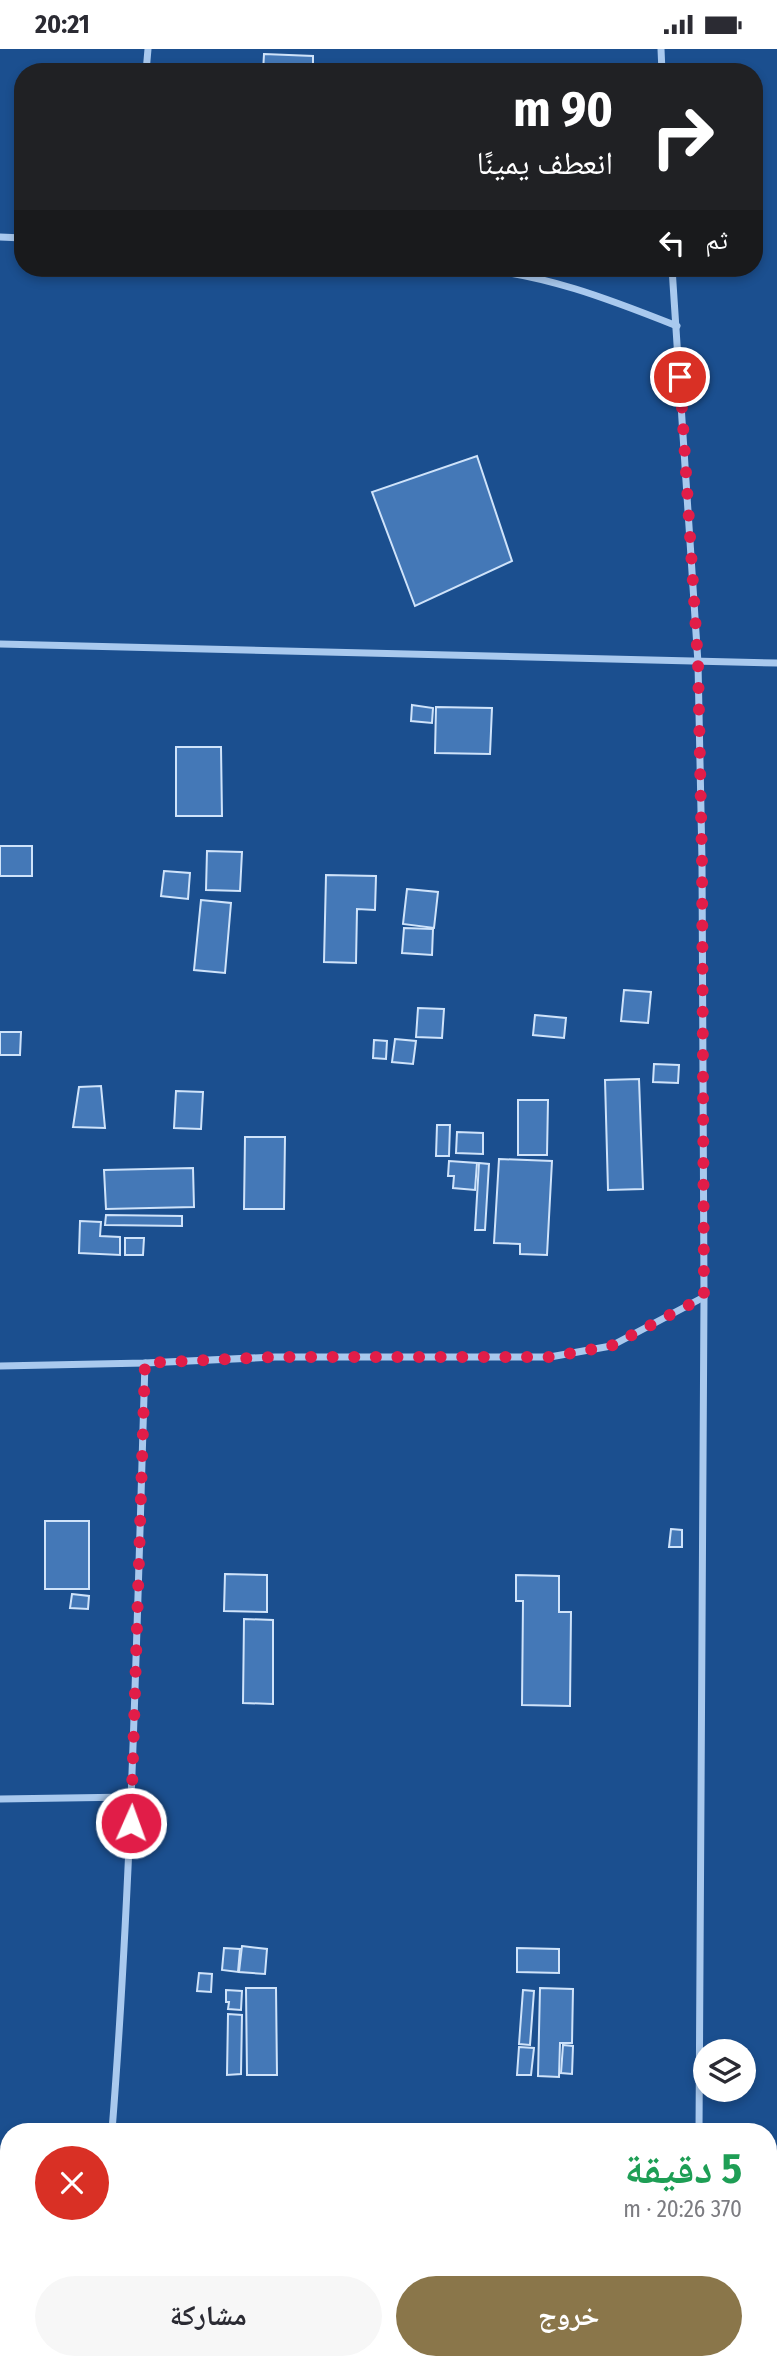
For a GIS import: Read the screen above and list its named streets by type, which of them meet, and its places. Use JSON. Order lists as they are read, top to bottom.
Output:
{
  "page": {
    "status": "20:21",
    "turn": ["90 m", "انعطف يمينًا"],
    "then": "ثم",
    "heading": ["5 دقيقة", "370 m · 20:26"],
    "buttons": ["خروج", "مشاركة"]
  }
}
